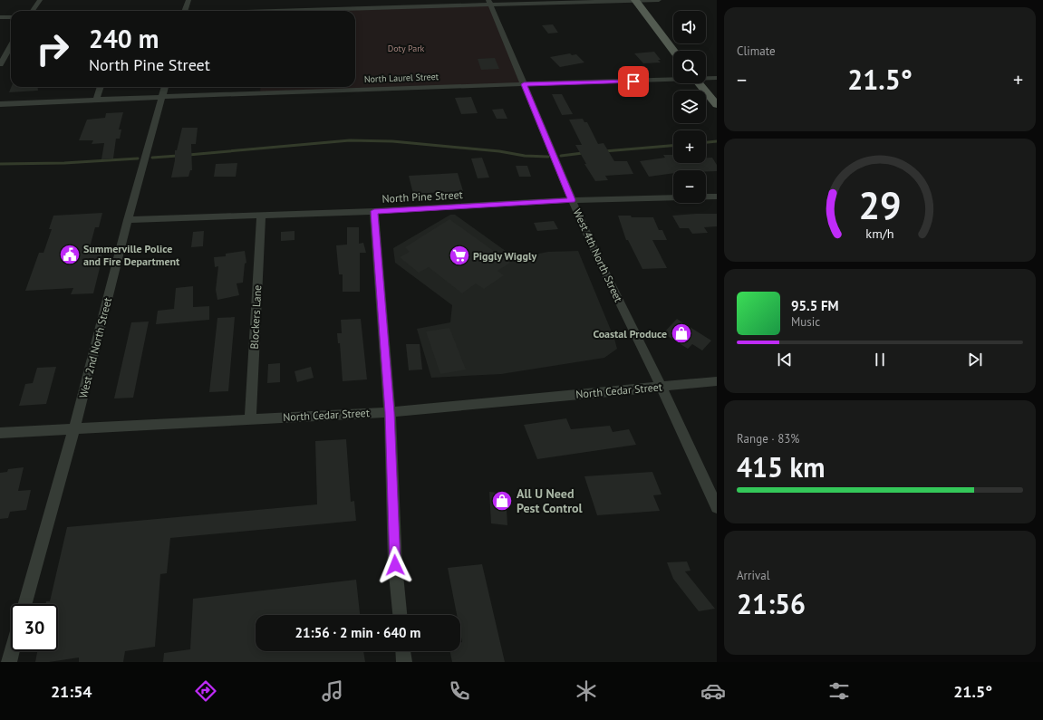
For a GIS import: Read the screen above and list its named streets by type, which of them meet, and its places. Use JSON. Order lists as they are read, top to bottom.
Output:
{
  "streets": {
    "street": [
      "North Laurel Street",
      "North Pine Street",
      "West 4th North Street",
      "Blockers Lane",
      "West 2nd North Street",
      "North Cedar Street"
    ]
  },
  "crossings": [
    ["North Laurel Street", "West 4th North Street"],
    ["North Laurel Street", "West 2nd North Street"],
    ["North Pine Street", "West 4th North Street"],
    ["North Pine Street", "Blockers Lane"],
    ["North Pine Street", "West 2nd North Street"],
    ["West 4th North Street", "North Cedar Street"],
    ["Blockers Lane", "North Cedar Street"],
    ["West 2nd North Street", "North Cedar Street"]
  ],
  "parks": ["Doty Park"],
  "places": {
    "public building": ["Summerville Police and Fire Department"],
    "supermarket": ["Piggly Wiggly"],
    "shop": ["Coastal Produce", "All U Need Pest Control"]
  },
  "page": {
    "tile": [
      "Climate",
      ["Range · 83%", "415 km"],
      ["Arrival", "21:56"]
    ],
    "map_buttons": ["+", "−"],
    "turn": ["240 m", "North Pine Street"],
    "heat": ["−", "21.5°", "+"],
    "song": ["95.5 FM", "Music"],
    "limit": "30",
    "trip": "21:56 · 2 min · 640 m",
    "tabs": ["21:54", "21.5°"],
    "gauge": ["29", "km/h"]
  }
}
